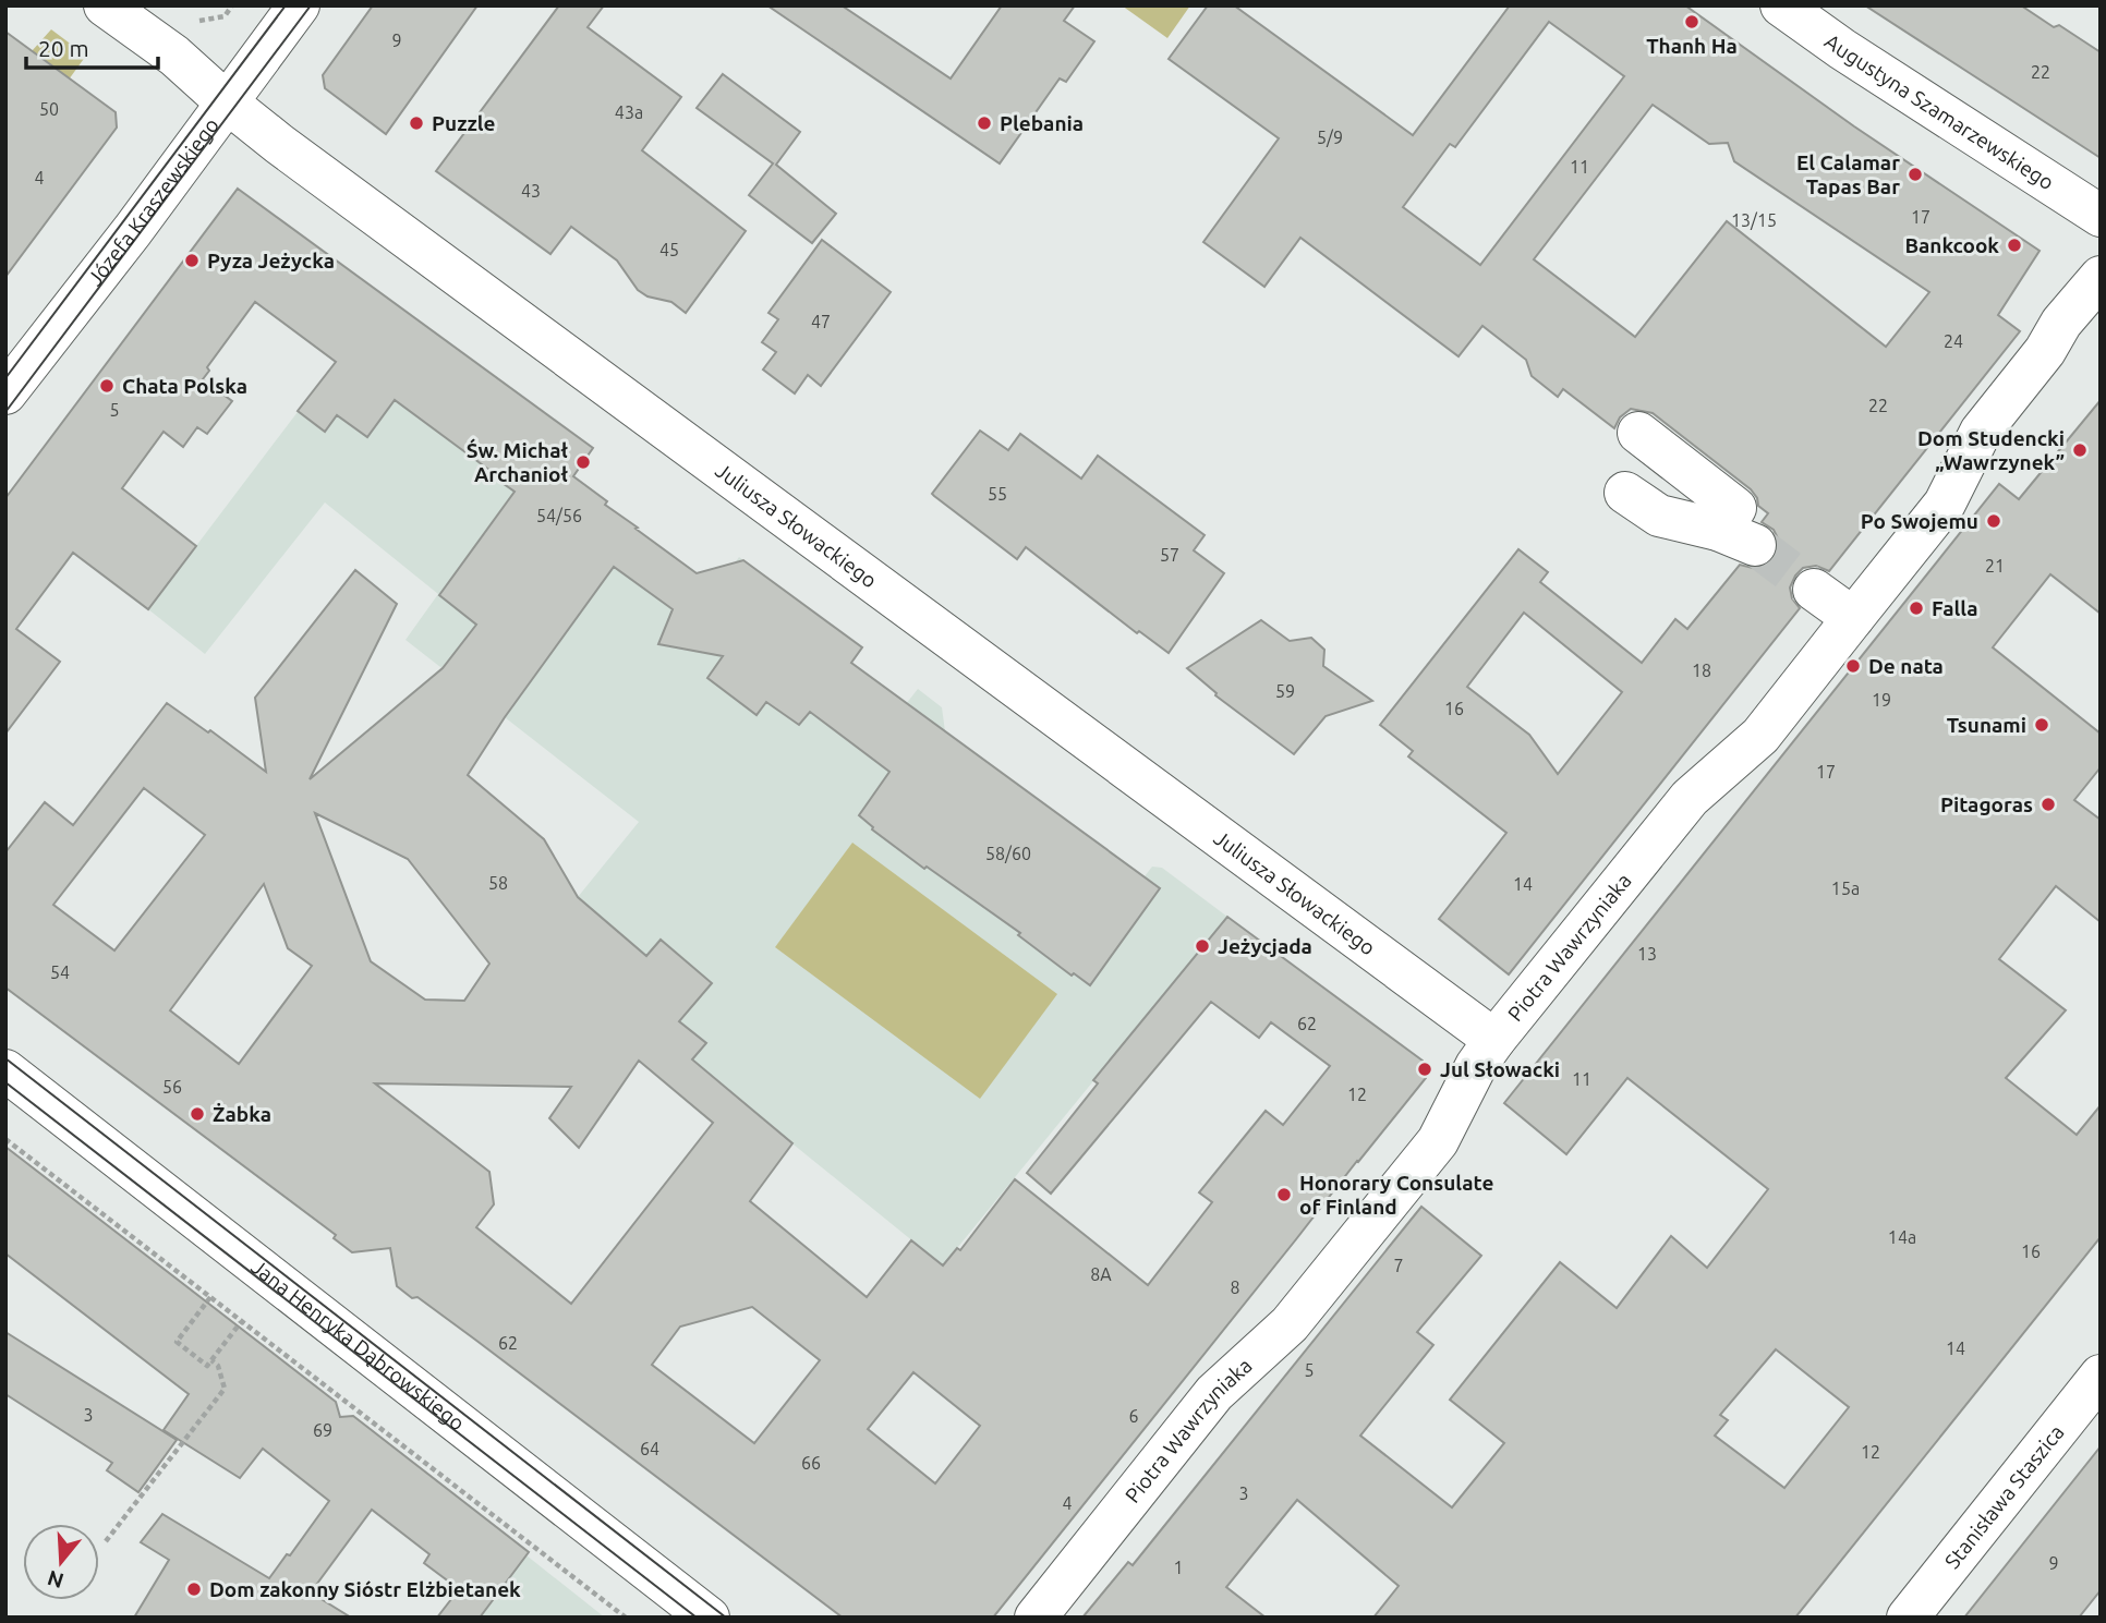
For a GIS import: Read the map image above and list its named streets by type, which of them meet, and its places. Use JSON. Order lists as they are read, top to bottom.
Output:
{
  "streets": {
    "street": [
      "Augustyna Szamarzewskiego",
      "Józefa Kraszewskiego",
      "Juliusza Słowackiego",
      "Piotra Wawrzyniaka",
      "Jana Henryka Dąbrowskiego",
      "Stanisława Staszica"
    ]
  },
  "crossings": [
    ["Józefa Kraszewskiego", "Juliusza Słowackiego"],
    ["Juliusza Słowackiego", "Piotra Wawrzyniaka"]
  ],
  "places": [
    "Thanh Ha",
    "Puzzle",
    "Plebania",
    "El Calamar Tapas Bar",
    "Bankcook",
    "Pyza Jeżycka",
    "Chata Polska",
    "Dom Studencki „Wawrzynek”",
    "Św. Michał Archanioł",
    "Po Swojemu",
    "Falla",
    "De nata",
    "Tsunami",
    "Pitagoras",
    "Jeżycjada",
    "Jul Słowacki",
    "Żabka",
    "Honorary Consulate of Finland",
    "Dom zakonny Sióstr Elżbietanek"
  ],
  "house_numbers": [
    "9",
    "22",
    "50",
    "43a",
    "5/9",
    "11",
    "4",
    "43",
    "17",
    "13/15",
    "45",
    "47",
    "24",
    "22",
    "5",
    "55",
    "54/56",
    "57",
    "21",
    "18",
    "59",
    "19",
    "16",
    "17",
    "58/60",
    "58",
    "14",
    "15a",
    "13",
    "54",
    "62",
    "11",
    "56",
    "12",
    "14a",
    "16",
    "7",
    "8A",
    "8",
    "62",
    "14",
    "5",
    "3",
    "6",
    "69",
    "64",
    "12",
    "66",
    "3",
    "4",
    "9",
    "1"
  ],
  "scale_bar": "20 m",
  "north": "bottom"
}
